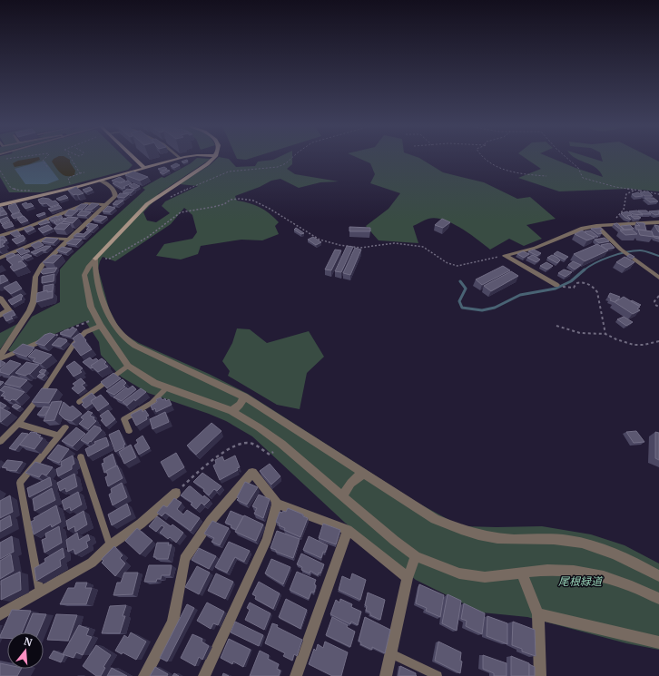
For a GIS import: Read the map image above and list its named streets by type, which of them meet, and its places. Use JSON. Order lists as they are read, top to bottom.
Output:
{
  "parks": ["尾根緑道"],
  "north": "top"
}
